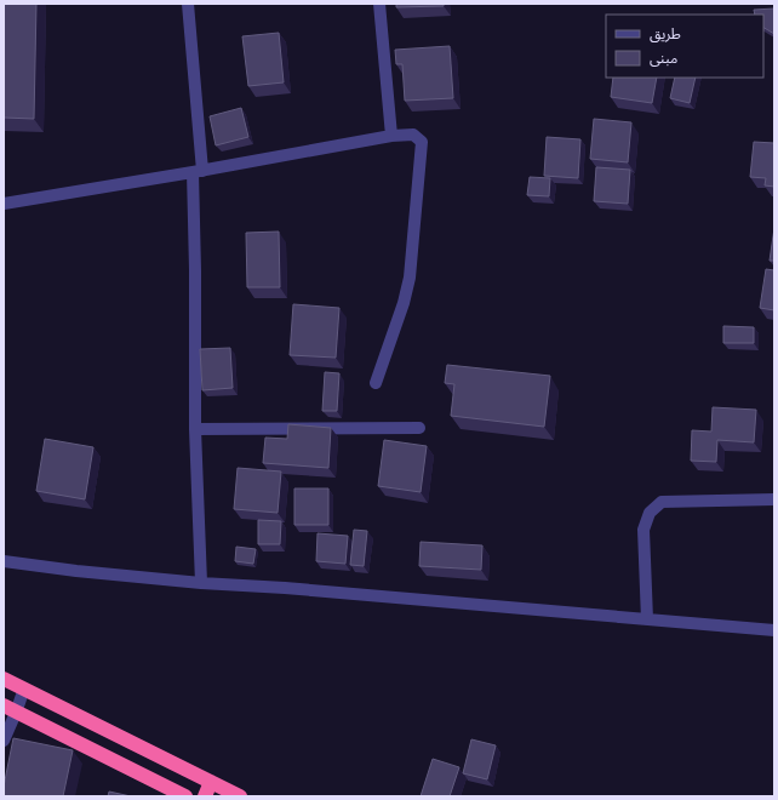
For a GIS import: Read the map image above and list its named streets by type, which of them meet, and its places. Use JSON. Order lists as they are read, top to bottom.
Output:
{
  "legend": ["طريق", "مبنى"]
}
